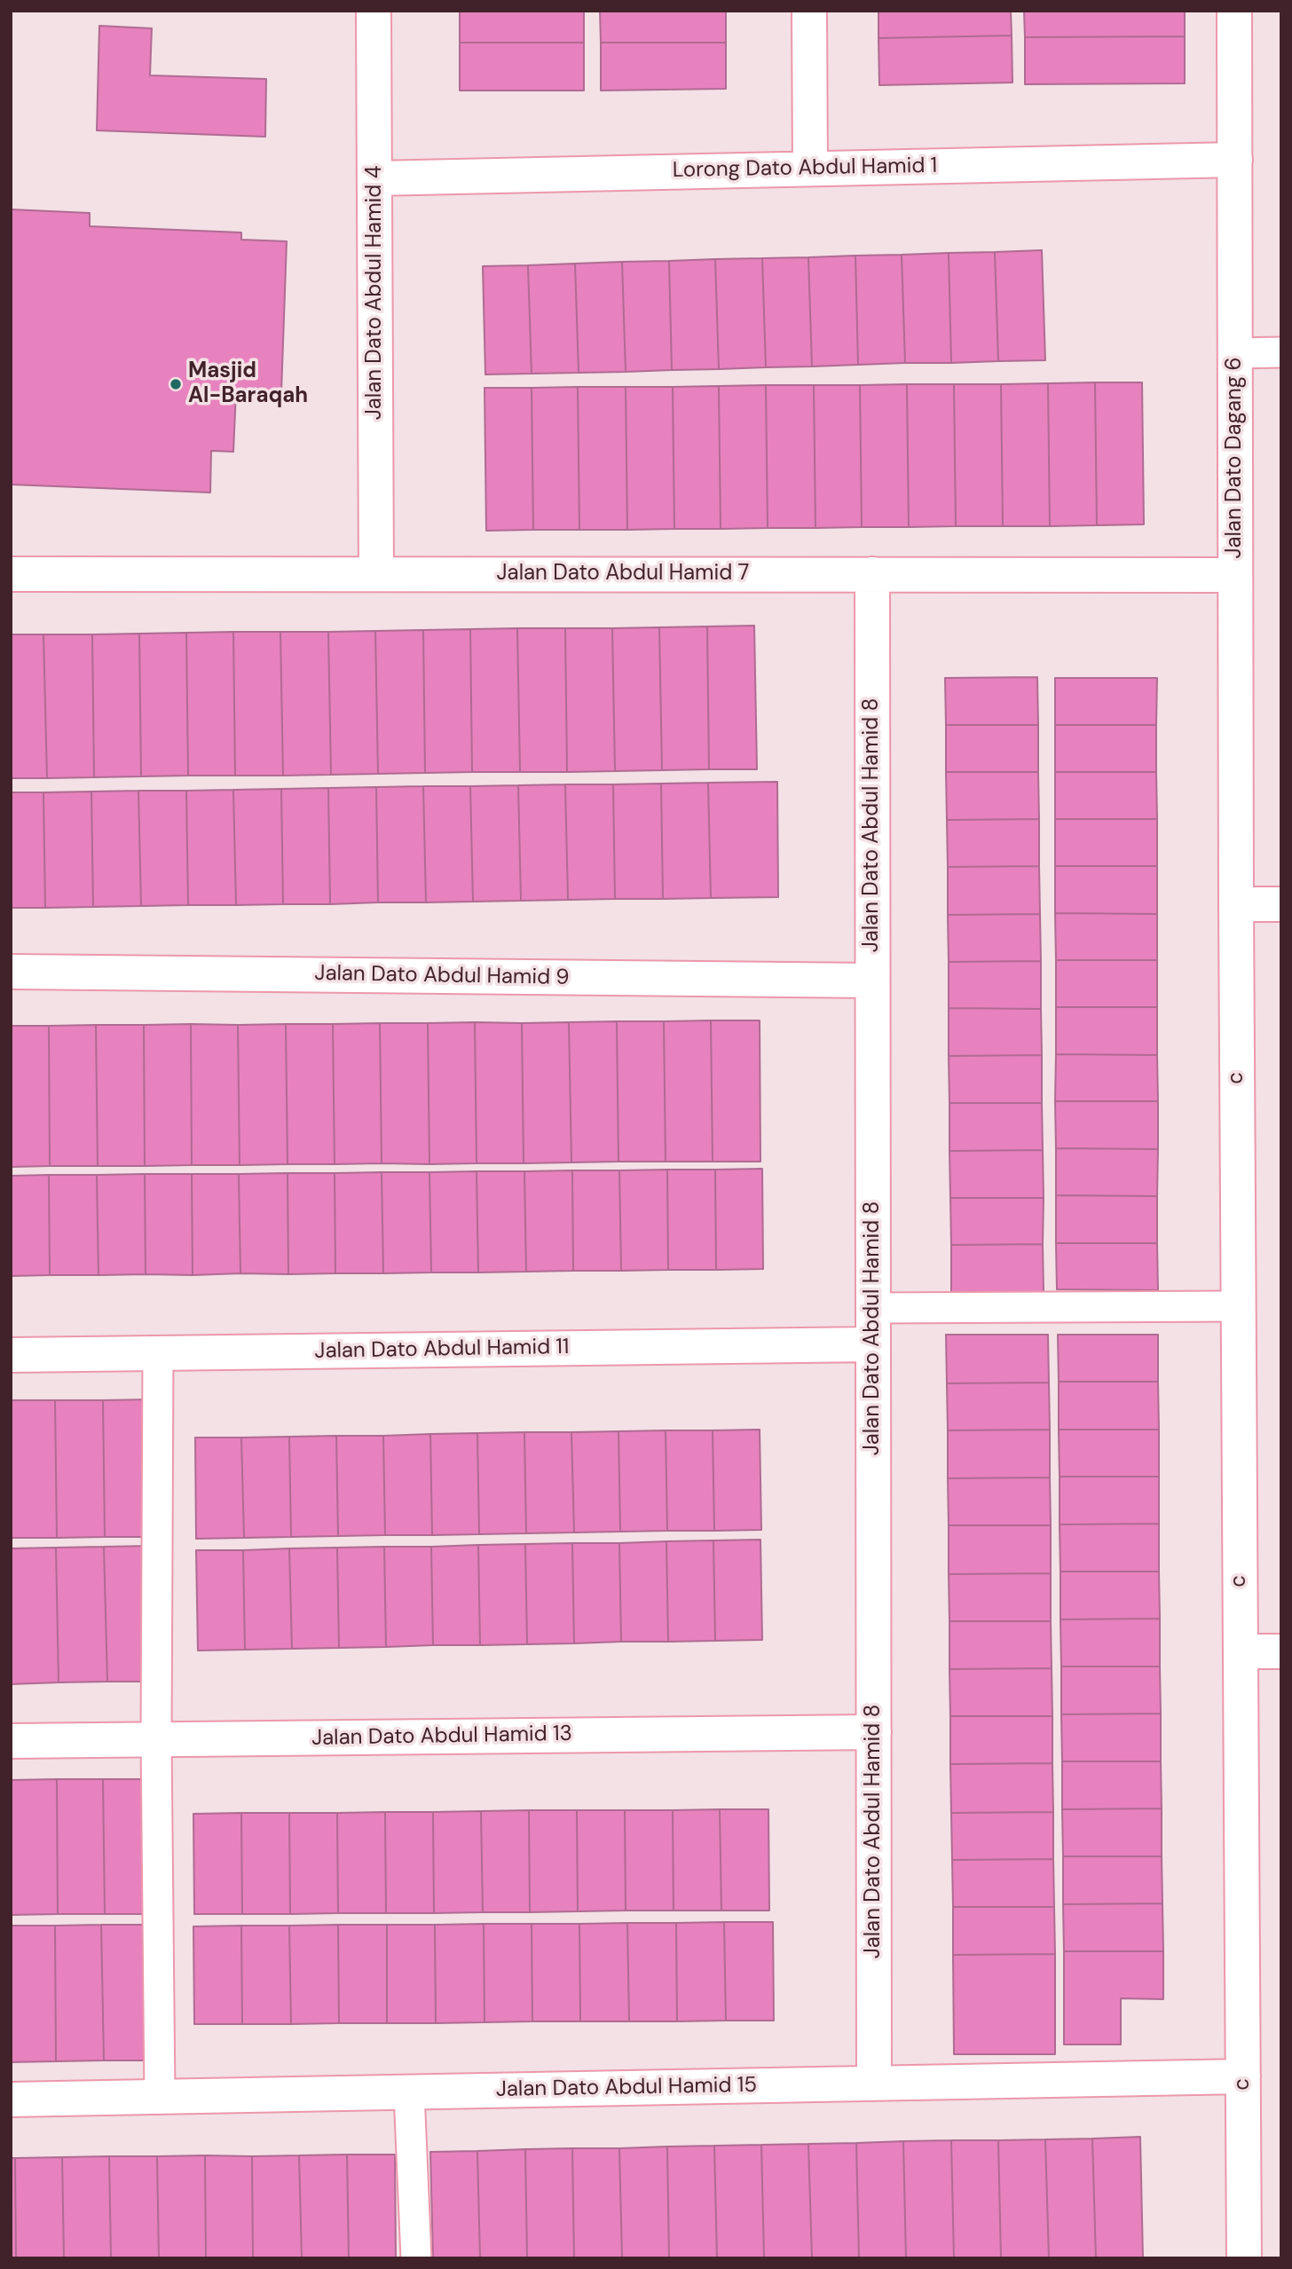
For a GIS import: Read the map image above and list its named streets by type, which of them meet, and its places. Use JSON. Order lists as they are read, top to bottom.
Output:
{
  "streets": {
    "street": [
      "Lorong Dato Abdul Hamid 1",
      "Jalan Dato Abdul Hamid 4",
      "Jalan Dato Dagang 6",
      "Jalan Dato Abdul Hamid 7",
      "Jalan Dato Abdul Hamid 8",
      "Jalan Dato Abdul Hamid 9",
      "c",
      "Jalan Dato Abdul Hamid 11",
      "Jalan Dato Abdul Hamid 13",
      "Jalan Dato Abdul Hamid 15"
    ]
  },
  "crossings": [
    ["Lorong Dato Abdul Hamid 1", "Jalan Dato Abdul Hamid 4"],
    ["Lorong Dato Abdul Hamid 1", "Jalan Dato Dagang 6"],
    ["Jalan Dato Abdul Hamid 4", "Jalan Dato Abdul Hamid 7"],
    ["Jalan Dato Dagang 6", "Jalan Dato Abdul Hamid 7"],
    ["Jalan Dato Dagang 6", "c"],
    ["Jalan Dato Abdul Hamid 7", "Jalan Dato Abdul Hamid 8"],
    ["Jalan Dato Abdul Hamid 8", "Jalan Dato Abdul Hamid 9"],
    ["Jalan Dato Abdul Hamid 8", "Jalan Dato Abdul Hamid 11"],
    ["Jalan Dato Abdul Hamid 8", "Jalan Dato Abdul Hamid 13"],
    ["Jalan Dato Abdul Hamid 8", "Jalan Dato Abdul Hamid 15"],
    ["c", "Jalan Dato Abdul Hamid 15"]
  ],
  "places": ["Masjid Al-Baraqah"]
}
